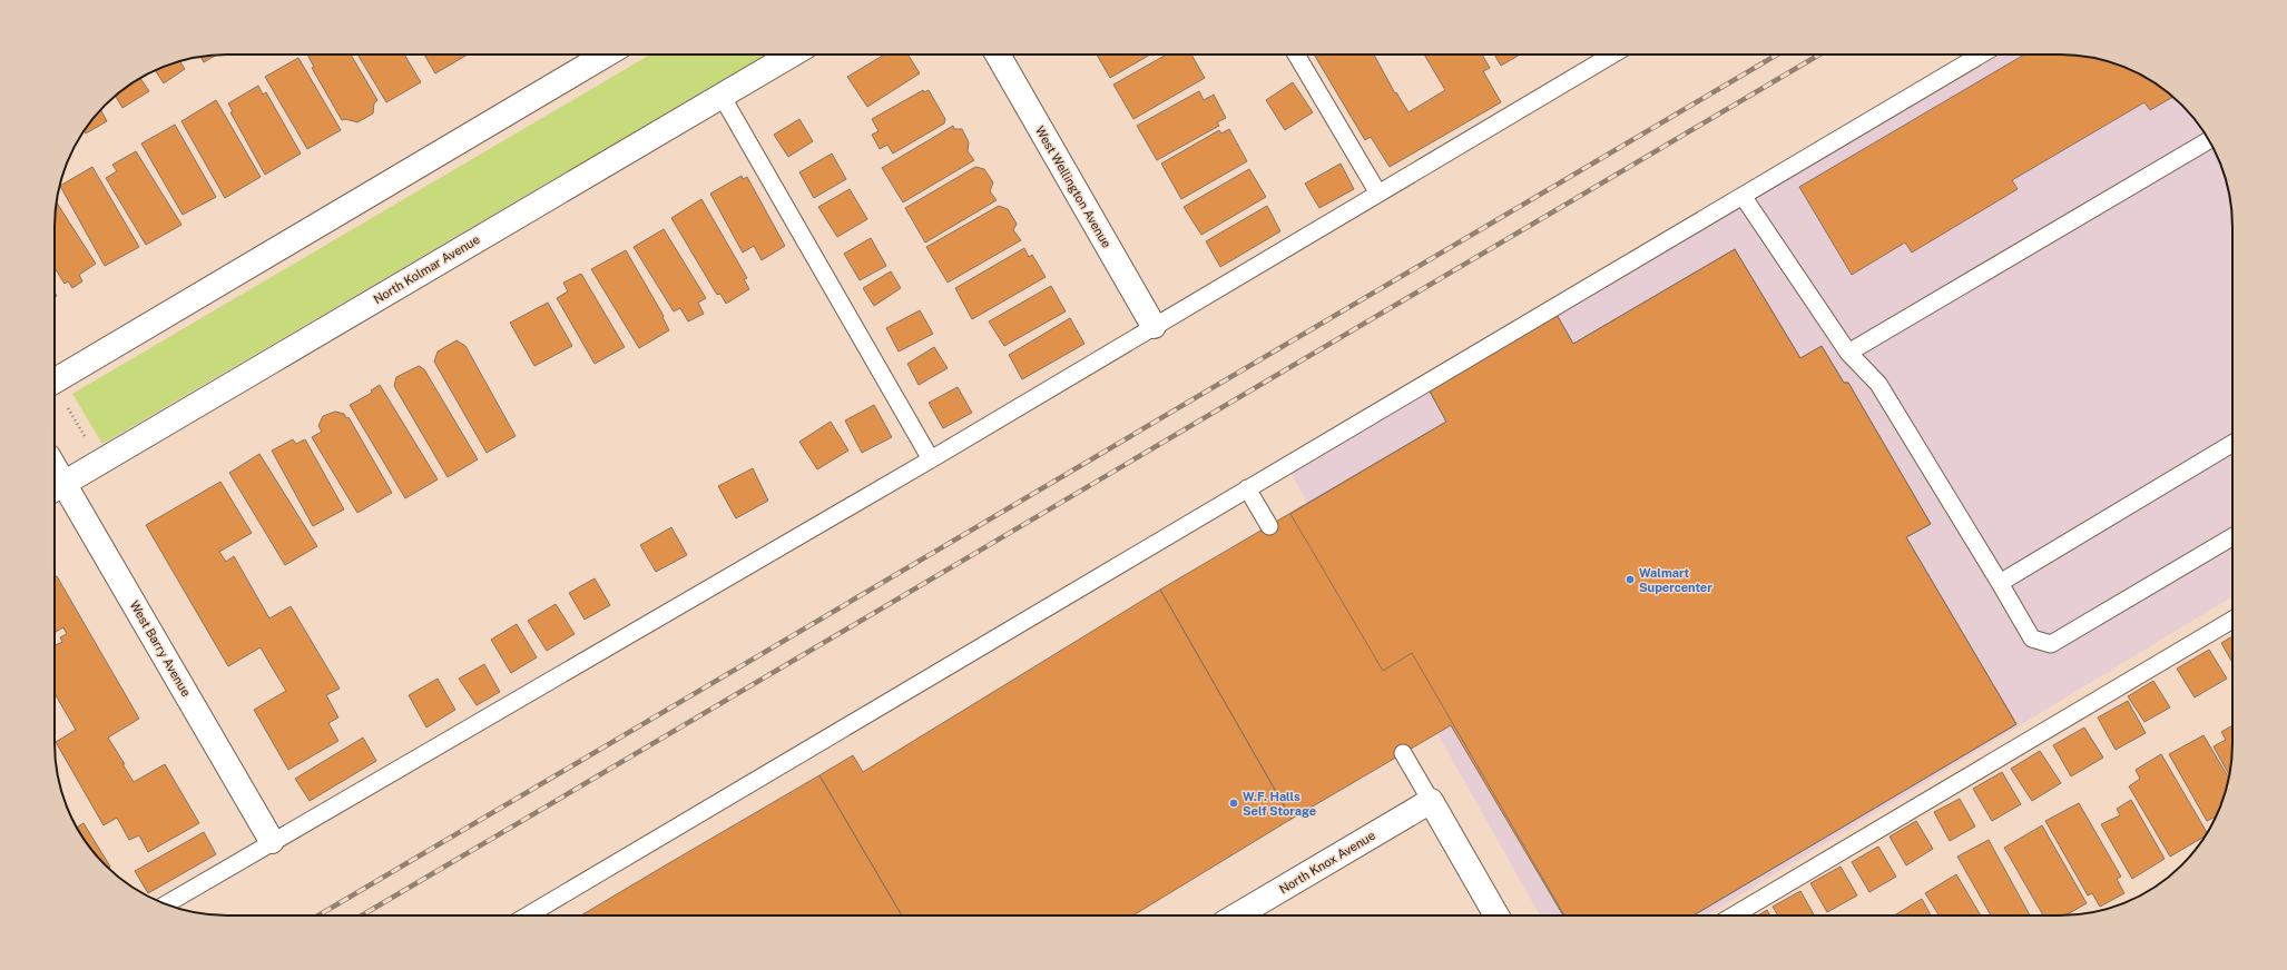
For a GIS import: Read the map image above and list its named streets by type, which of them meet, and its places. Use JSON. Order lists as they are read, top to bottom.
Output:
{
  "streets": {
    "street": [
      "West Wellington Avenue",
      "North Kolmar Avenue",
      "West Barry Avenue",
      "North Knox Avenue"
    ]
  },
  "crossings": [
    ["North Kolmar Avenue", "West Barry Avenue"]
  ],
  "places": ["Walmart Supercenter", "W.F. Halls Self Storage"]
}
